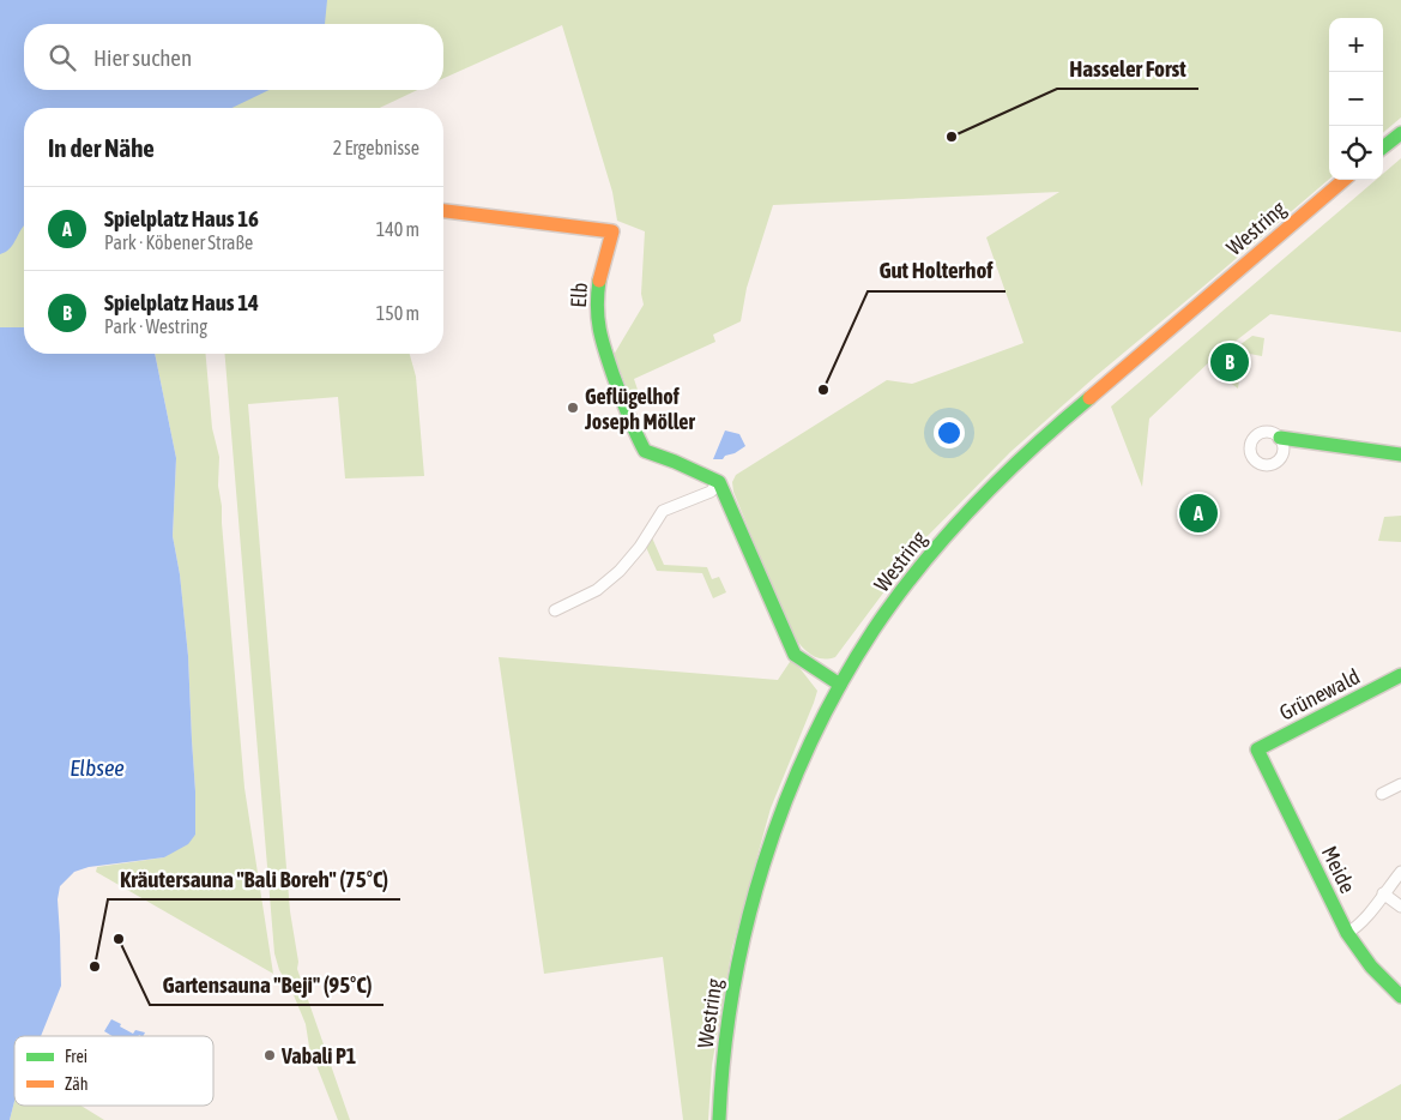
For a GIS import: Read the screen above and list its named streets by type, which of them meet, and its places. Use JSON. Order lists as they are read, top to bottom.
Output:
{
  "streets": {
    "street": [
      "Westring",
      "Elb",
      "Grünewald",
      "Meide"
    ]
  },
  "crossings": [
    ["Grünewald", "Meide"]
  ],
  "water": ["Elbsee"],
  "places": [
    "Hasseler Forst",
    "Gut Holterhof",
    "Geflügelhof Joseph Möller",
    "Gartensauna \"Beji\" (95°C)",
    "Kräutersauna \"Bali Boreh\" (75°C)",
    "Vabali P1"
  ],
  "legend": ["Frei", "Zäh"],
  "page": {
    "map_buttons": ["+", "−"],
    "search": "Hier suchen",
    "heading": ["In der Nähe", "2 Ergebnisse"],
    "list": [
      {
        "mark": "A",
        "name": "Spielplatz Haus 16",
        "note": "Park · Köbener Straße",
        "value": "140 m"
      },
      {
        "mark": "B",
        "name": "Spielplatz Haus 14",
        "note": "Park · Westring",
        "value": "150 m"
      }
    ],
    "pins": ["B", "A"]
  }
}
